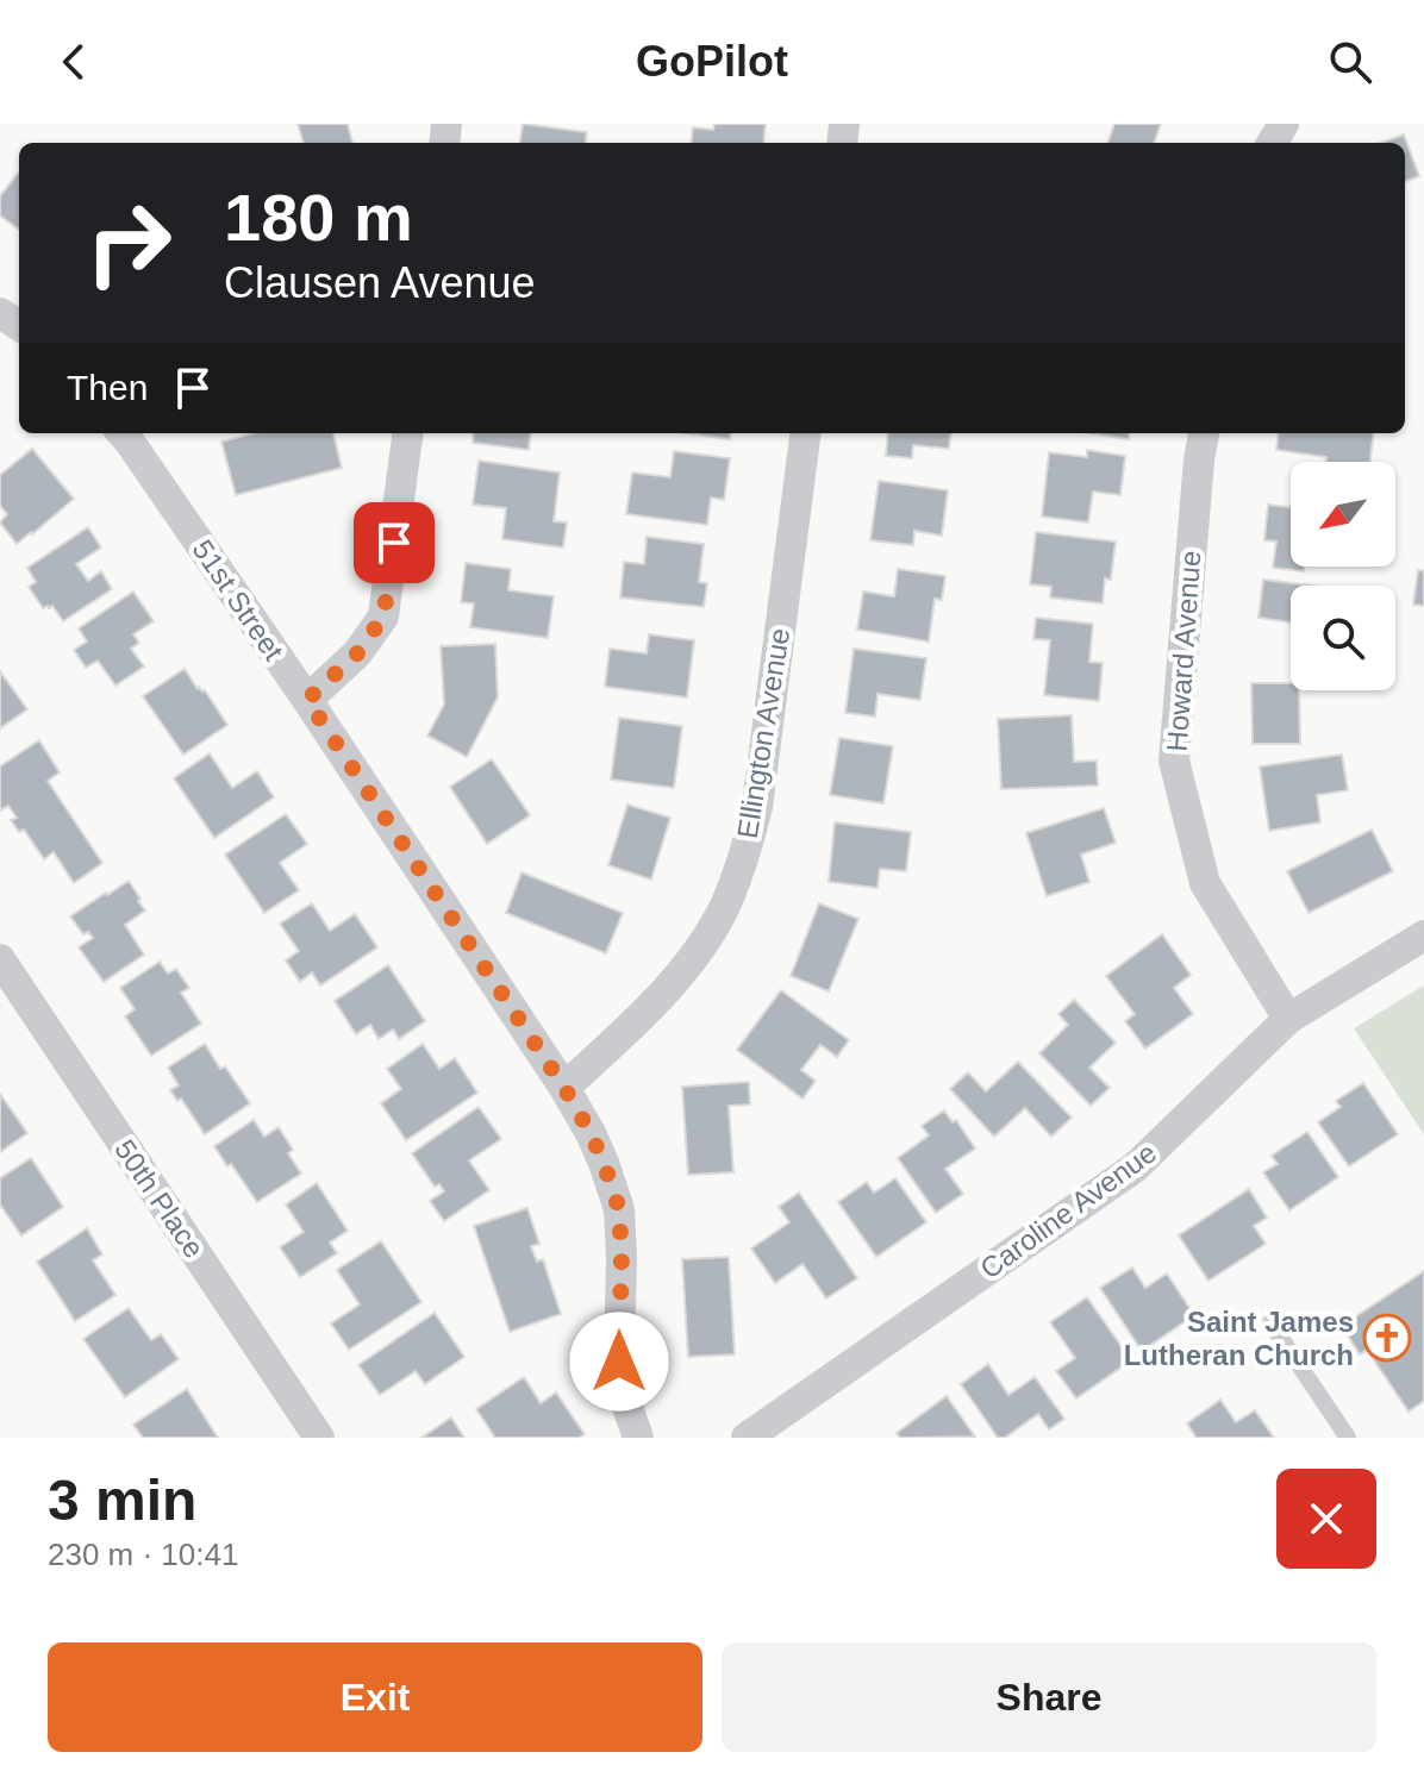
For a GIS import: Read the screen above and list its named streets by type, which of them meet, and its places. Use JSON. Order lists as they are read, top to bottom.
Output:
{
  "streets": {
    "street": [
      "51st Street",
      "Howard Avenue",
      "Ellington Avenue",
      "50th Place",
      "Caroline Avenue"
    ]
  },
  "crossings": [
    ["51st Street", "Ellington Avenue"],
    ["Howard Avenue", "Caroline Avenue"]
  ],
  "places": {
    "church": ["Saint James Lutheran Church"]
  },
  "north": "bottom left",
  "page": {
    "header": "GoPilot",
    "turn": ["180 m", "Clausen Avenue"],
    "then": "Then",
    "heading": ["3 min", "230 m · 10:41"],
    "buttons": ["Exit", "Share"]
  }
}
